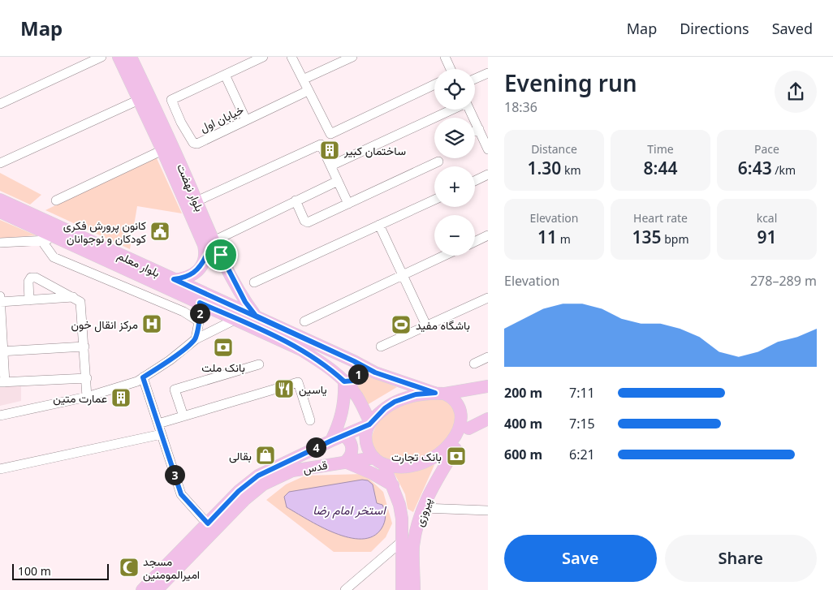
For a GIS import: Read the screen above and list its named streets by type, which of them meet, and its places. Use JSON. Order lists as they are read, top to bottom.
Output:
{
  "streets": {
    "main road": [
      "بلوار نهضت",
      "بلوار معلم",
      "قدس",
      "پیروزی"
    ],
    "street": ["خیابان اول"]
  },
  "crossings": [
    ["بلوار نهضت", "بلوار معلم"],
    ["بلوار معلم", "قدس"],
    ["بلوار معلم", "پیروزی"],
    ["قدس", "پیروزی"]
  ],
  "water": ["استخر امام رضا"],
  "places": {
    "building": ["ساختمان کبیر", "عمارت متین"],
    "public building": ["کانون پرورش فکری کودکان و نوجوانان"],
    "hospital": ["مرکز انقال خون"],
    "sports": ["باشگاه مفید"],
    "bank": ["بانک ملت", "بانک تجارت"],
    "restaurant": ["یاسین"],
    "shop": ["بقالی"],
    "mosque": ["مسجد امیرالمومنین"]
  },
  "scale_bar": "100 m",
  "page": {
    "header": "Map",
    "nav": ["Map", "Directions", "Saved"],
    "heading": ["Evening run", "18:36"],
    "map_buttons": ["+", "−"],
    "stats": [
      ["Distance", "1.30 km"],
      ["Time", "8:44"],
      ["Pace", "6:43 /km"],
      ["Elevation", "11 m"],
      ["Heart rate", "135 bpm"],
      ["kcal", "91"]
    ],
    "chart": ["Elevation", "278–289 m"],
    "pins": [
      "2",
      "1",
      "4",
      "3"
    ],
    "list": [
      {
        "name": "200 m",
        "note": "7:11"
      },
      {
        "name": "400 m",
        "note": "7:15"
      },
      {
        "name": "600 m",
        "note": "6:21"
      }
    ],
    "buttons": ["Save", "Share"],
    "scale": "100 m"
  }
}
